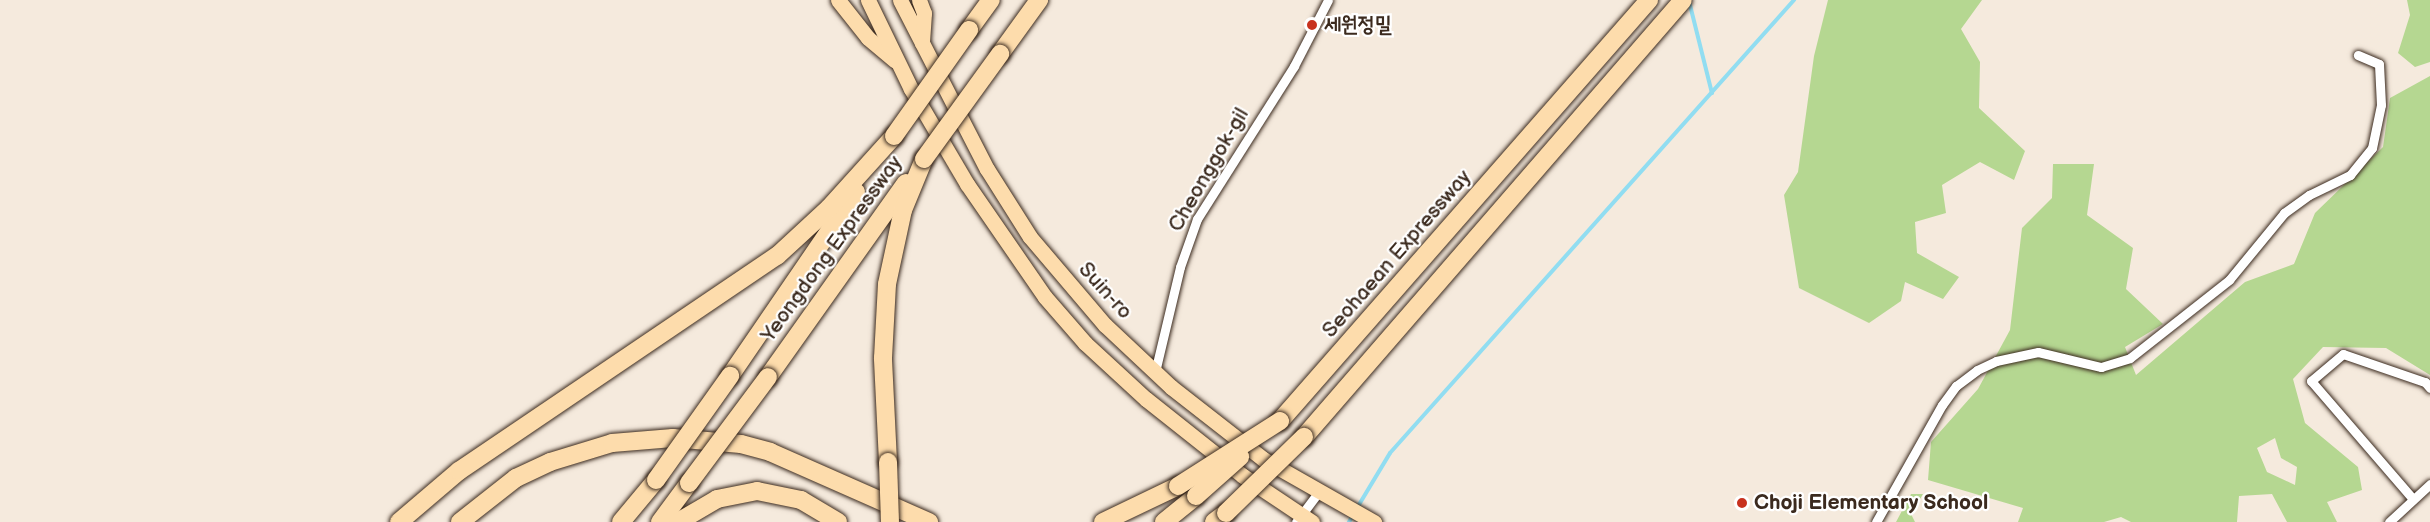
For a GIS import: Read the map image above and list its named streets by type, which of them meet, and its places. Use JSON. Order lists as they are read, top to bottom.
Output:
{
  "streets": {
    "highway": ["Yeongdong Expressway", "Seohaean Expressway"],
    "main road": ["Suin-ro"],
    "street": ["Cheonggok-gil"]
  },
  "crossings": [
    ["Cheonggok-gil", "Suin-ro"]
  ],
  "places": ["세원정밀", "Choji Elementary School"]
}
